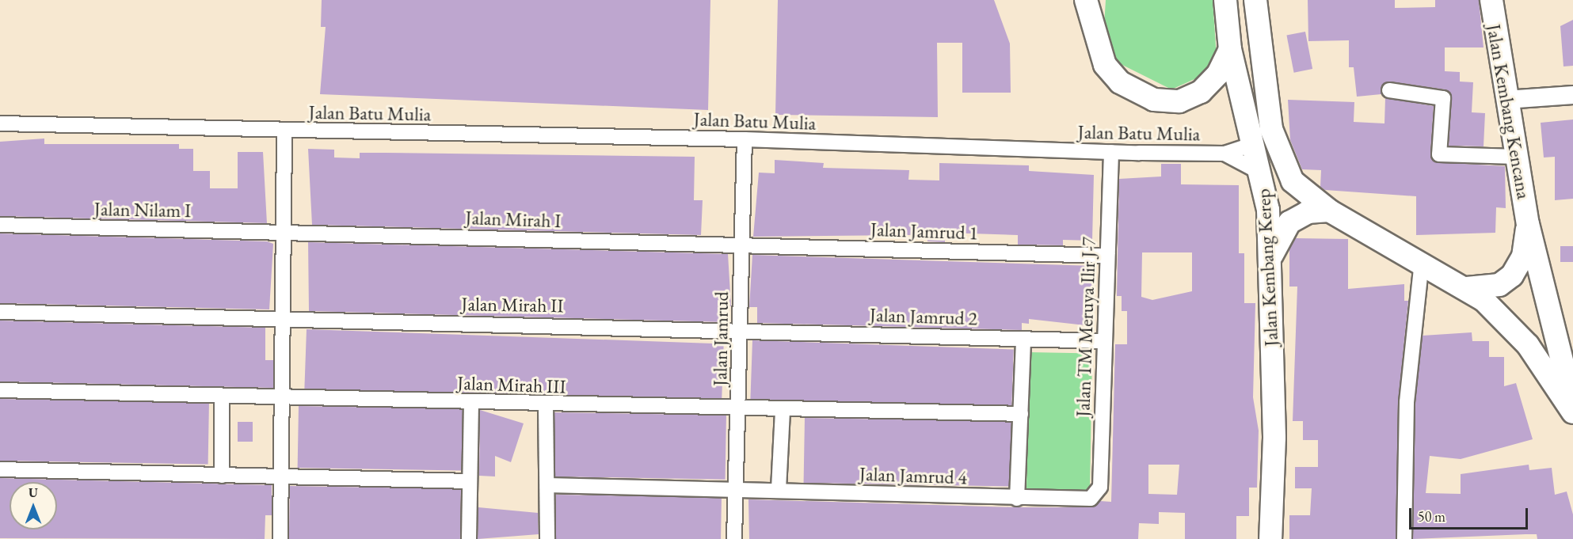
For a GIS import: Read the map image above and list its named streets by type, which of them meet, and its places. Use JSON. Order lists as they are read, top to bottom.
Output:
{
  "streets": {
    "main road": ["Jalan Kembang Kencana", "Jalan Kembang Kerep"],
    "street": [
      "Jalan Batu Mulia",
      "Jalan Nilam I",
      "Jalan Mirah I",
      "Jalan Jamrud 1",
      "Jalan Mirah II",
      "Jalan Jamrud 2",
      "Jalan TM Meruya Ilir J-7",
      "Jalan Jamrud",
      "Jalan Mirah III",
      "Jalan Jamrud 4"
    ]
  },
  "crossings": [
    ["Jalan Batu Mulia", "Jalan Nilam I"],
    ["Jalan Batu Mulia", "Jalan Mirah I"],
    ["Jalan Batu Mulia", "Jalan Kembang Kerep"],
    ["Jalan Batu Mulia", "Jalan Mirah II"],
    ["Jalan Batu Mulia", "Jalan TM Meruya Ilir J-7"],
    ["Jalan Batu Mulia", "Jalan Jamrud"],
    ["Jalan Batu Mulia", "Jalan Mirah III"],
    ["Jalan Nilam I", "Jalan Mirah I"],
    ["Jalan Mirah I", "Jalan Jamrud 1"],
    ["Jalan Mirah I", "Jalan Jamrud"],
    ["Jalan Jamrud 1", "Jalan TM Meruya Ilir J-7"],
    ["Jalan Jamrud 1", "Jalan Jamrud"],
    ["Jalan Mirah II", "Jalan Jamrud 2"],
    ["Jalan Mirah II", "Jalan Jamrud"],
    ["Jalan Jamrud 2", "Jalan TM Meruya Ilir J-7"],
    ["Jalan Jamrud 2", "Jalan Jamrud"],
    ["Jalan TM Meruya Ilir J-7", "Jalan Jamrud 4"],
    ["Jalan Jamrud", "Jalan Mirah III"],
    ["Jalan Jamrud", "Jalan Jamrud 4"]
  ],
  "scale_bar": "50 m",
  "north": "top"
}
